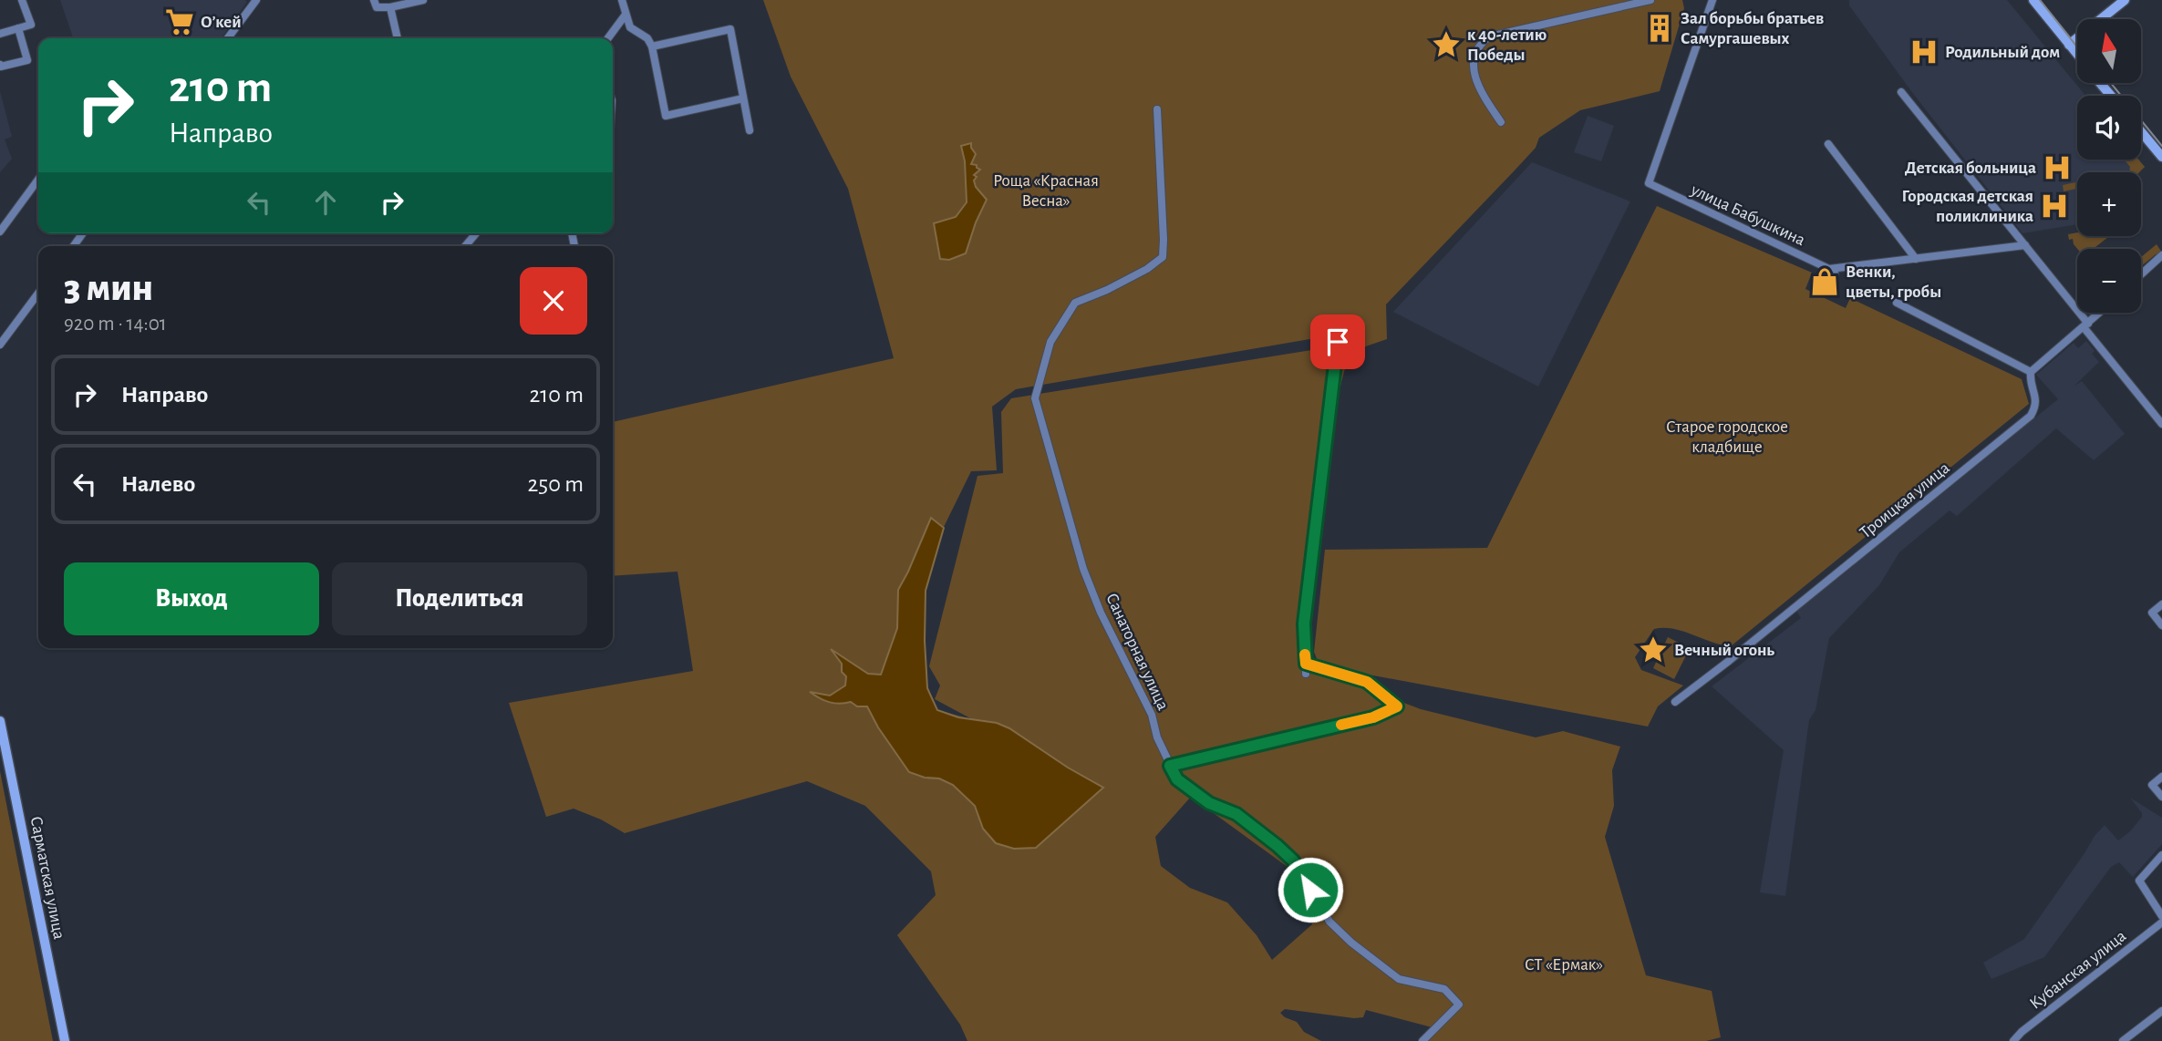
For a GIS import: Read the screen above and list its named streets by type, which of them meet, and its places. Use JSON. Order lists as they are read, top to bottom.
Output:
{
  "streets": {
    "main road": ["Сарматская улица"],
    "street": [
      "улица Бабушкина",
      "Троицкая улица",
      "Санаторная улица",
      "Кубанская улица"
    ]
  },
  "parks": ["Роща «Красная Весна»", "Старое городское кладбище", "СТ «Ермак»"],
  "places": {
    "supermarket": ["О’кей"],
    "building": ["Зал борьбы братьев Самургашевых"],
    "place": ["к 40-летию Победы", "Вечный огонь"],
    "hospital": ["Родильный дом", "Детская больница", "Городская детская поликлиника"],
    "shop": ["Венки, цветы, гробы"]
  },
  "north": "top",
  "page": {
    "map_buttons": ["+", "−"],
    "turn": ["210 m", "Направо"],
    "heading": ["3 мин", "920 m · 14:01"],
    "list": [
      {
        "name": "Направо",
        "value": "210 m"
      },
      {
        "name": "Налево",
        "value": "250 m"
      }
    ],
    "buttons": ["Выход", "Поделиться"]
  }
}
